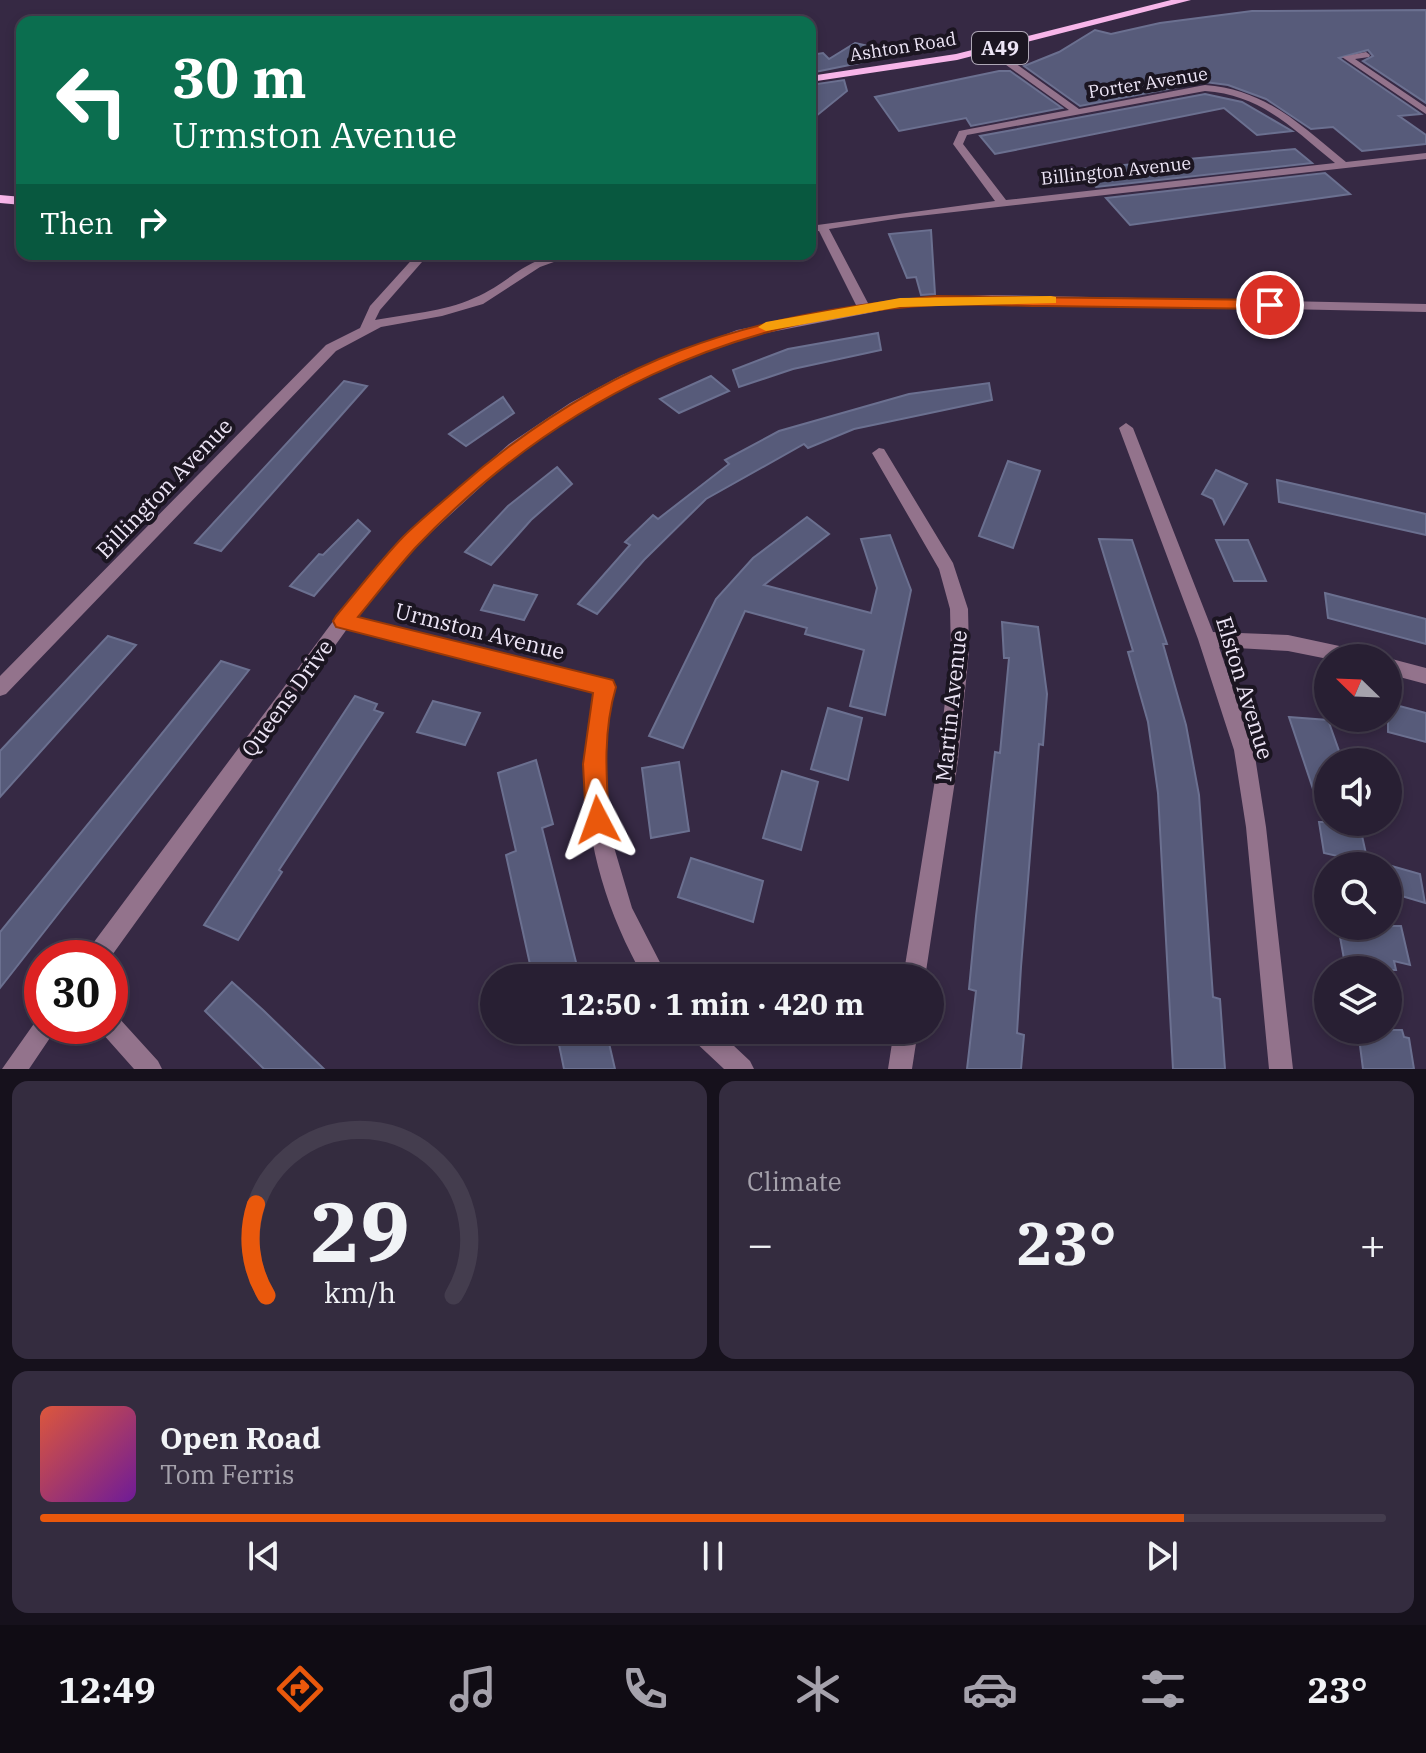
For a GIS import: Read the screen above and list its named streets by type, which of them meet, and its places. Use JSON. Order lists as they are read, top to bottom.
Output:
{
  "streets": {
    "main road": ["Ashton Road", "A49"],
    "street": [
      "Porter Avenue",
      "Billington Avenue",
      "Urmston Avenue",
      "Elston Avenue",
      "Queens Drive",
      "Martin Avenue"
    ]
  },
  "crossings": [
    ["Ashton Road", "Porter Avenue"],
    ["Porter Avenue", "Billington Avenue"],
    ["Urmston Avenue", "Queens Drive"]
  ],
  "north": "top left",
  "page": {
    "turn": ["30 m", "Urmston Avenue"],
    "then": "Then",
    "limit": "30",
    "trip": "12:50 · 1 min · 420 m",
    "tile": "Climate",
    "heat": ["−", "23°", "+"],
    "song": ["Open Road", "Tom Ferris"],
    "tabs": ["12:49", "23°"],
    "gauge": ["29", "km/h"]
  }
}
